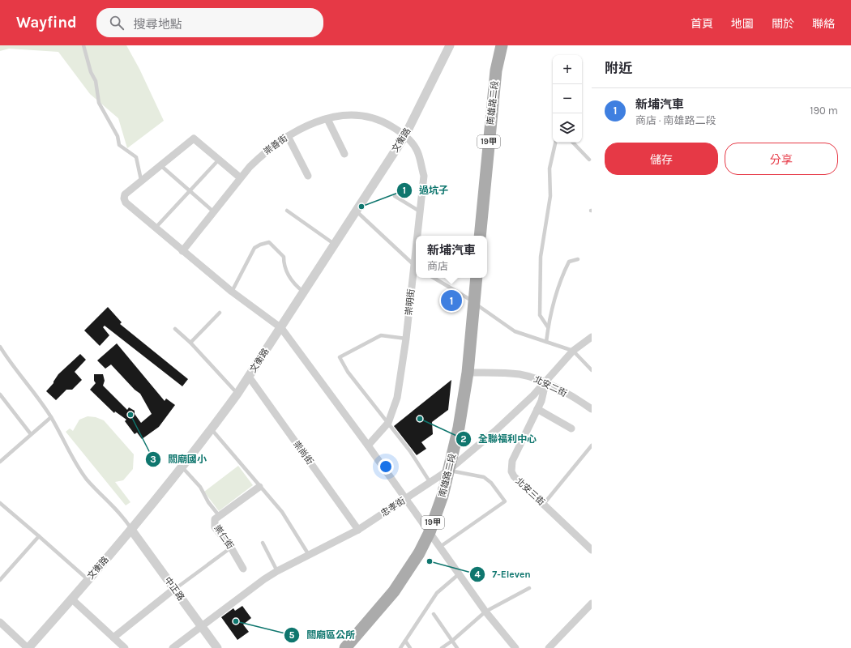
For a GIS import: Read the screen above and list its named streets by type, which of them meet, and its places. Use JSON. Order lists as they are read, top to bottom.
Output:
{
  "streets": {
    "main road": ["南雄路二段", "19甲"],
    "street": [
      "文衡路",
      "崇善街",
      "崇明街",
      "北安二街",
      "崇尚街",
      "北安三街",
      "忠孝街",
      "崇仁街",
      "中正路"
    ]
  },
  "crossings": [
    ["南雄路二段", "北安二街"],
    ["南雄路二段", "忠孝街"],
    ["文衡路", "崇善街"],
    ["文衡路", "崇明街"],
    ["文衡路", "崇尚街"],
    ["文衡路", "中正路"],
    ["崇善街", "崇明街"],
    ["北安二街", "北安三街"],
    ["北安二街", "忠孝街"],
    ["崇尚街", "忠孝街"],
    ["北安三街", "忠孝街"],
    ["忠孝街", "中正路"]
  ],
  "places": [
    "過坑子",
    "關廟國小",
    "全聯福利中心",
    "7-Eleven",
    "關廟區公所"
  ],
  "page": {
    "header": "Wayfind",
    "search": "搜尋地點",
    "nav": [
      "首頁",
      "地圖",
      "關於",
      "聯絡"
    ],
    "heading": "附近",
    "map_buttons": ["+", "−"],
    "list": [
      {
        "mark": "1",
        "name": "新埔汽車",
        "note": "商店 · 南雄路二段",
        "value": "190 m"
      }
    ],
    "buttons": ["儲存", "分享"],
    "popup": ["新埔汽車", "商店"],
    "pins": "1"
  }
}
